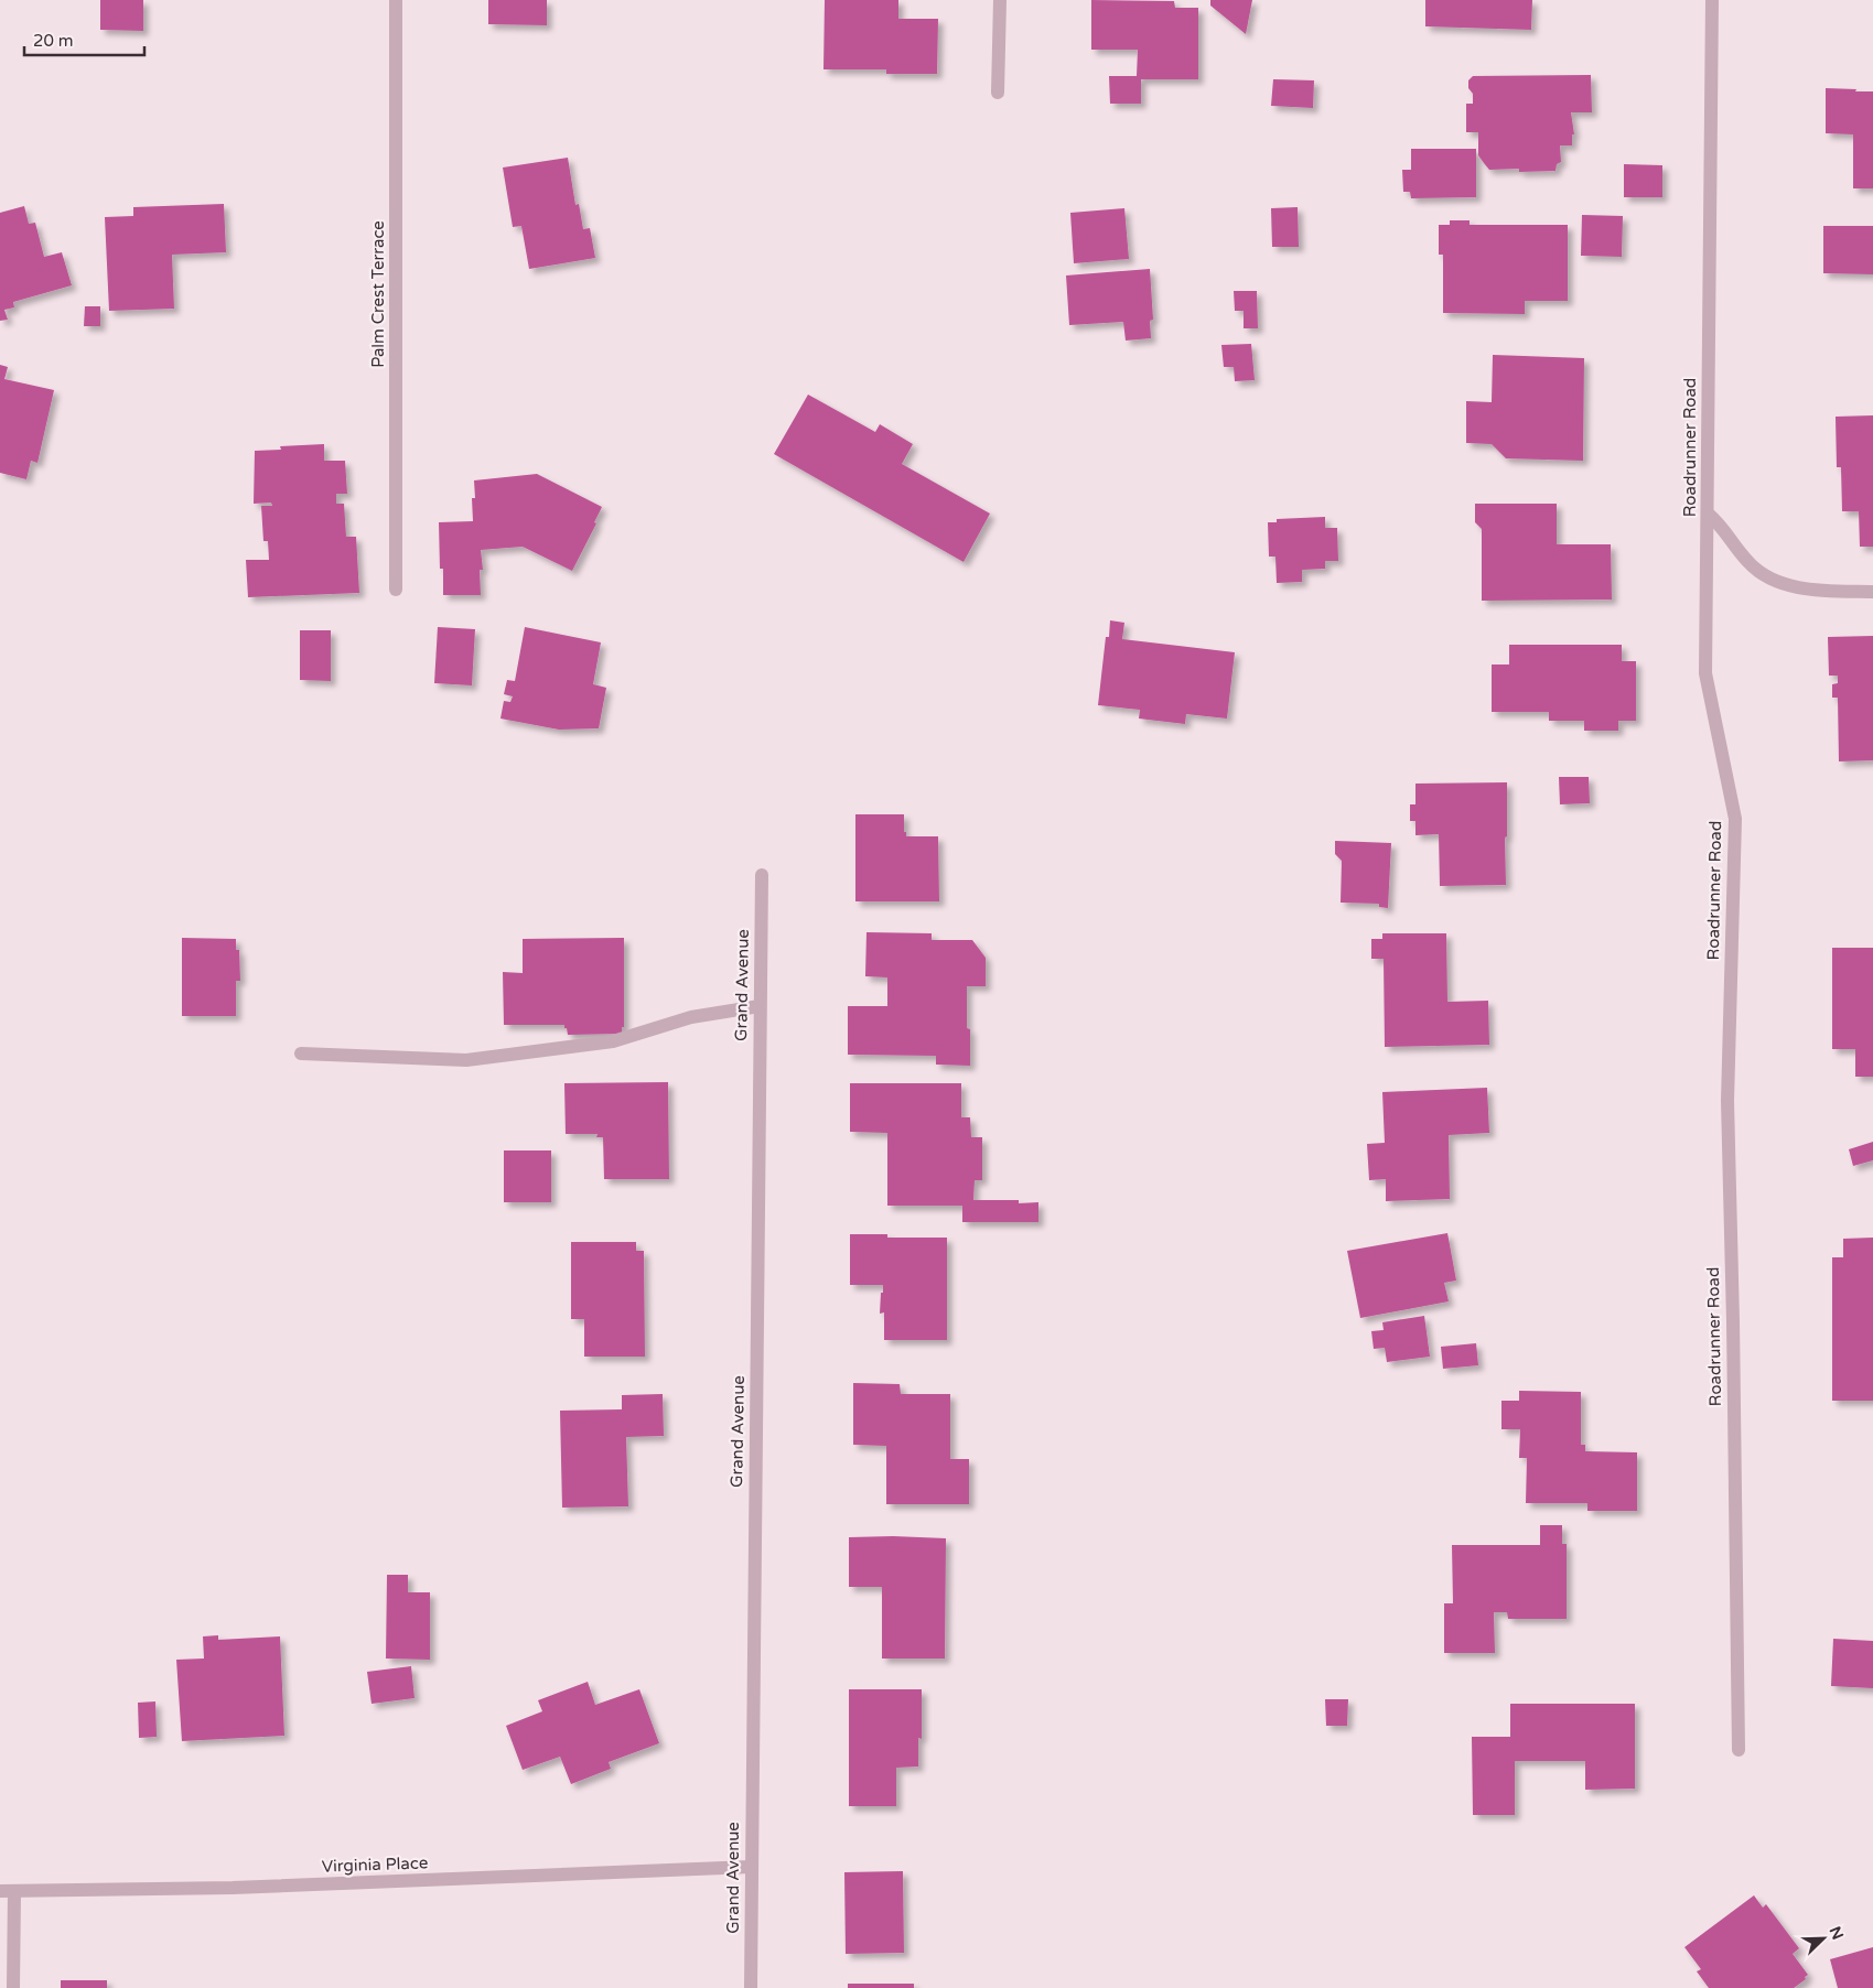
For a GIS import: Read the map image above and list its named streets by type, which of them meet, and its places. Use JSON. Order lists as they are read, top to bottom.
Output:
{
  "streets": {
    "street": [
      "Palm Crest Terrace",
      "Roadrunner Road",
      "Grand Avenue",
      "Virginia Place"
    ]
  },
  "crossings": [
    ["Grand Avenue", "Virginia Place"]
  ],
  "scale_bar": "20 m",
  "north": "top right"
}
